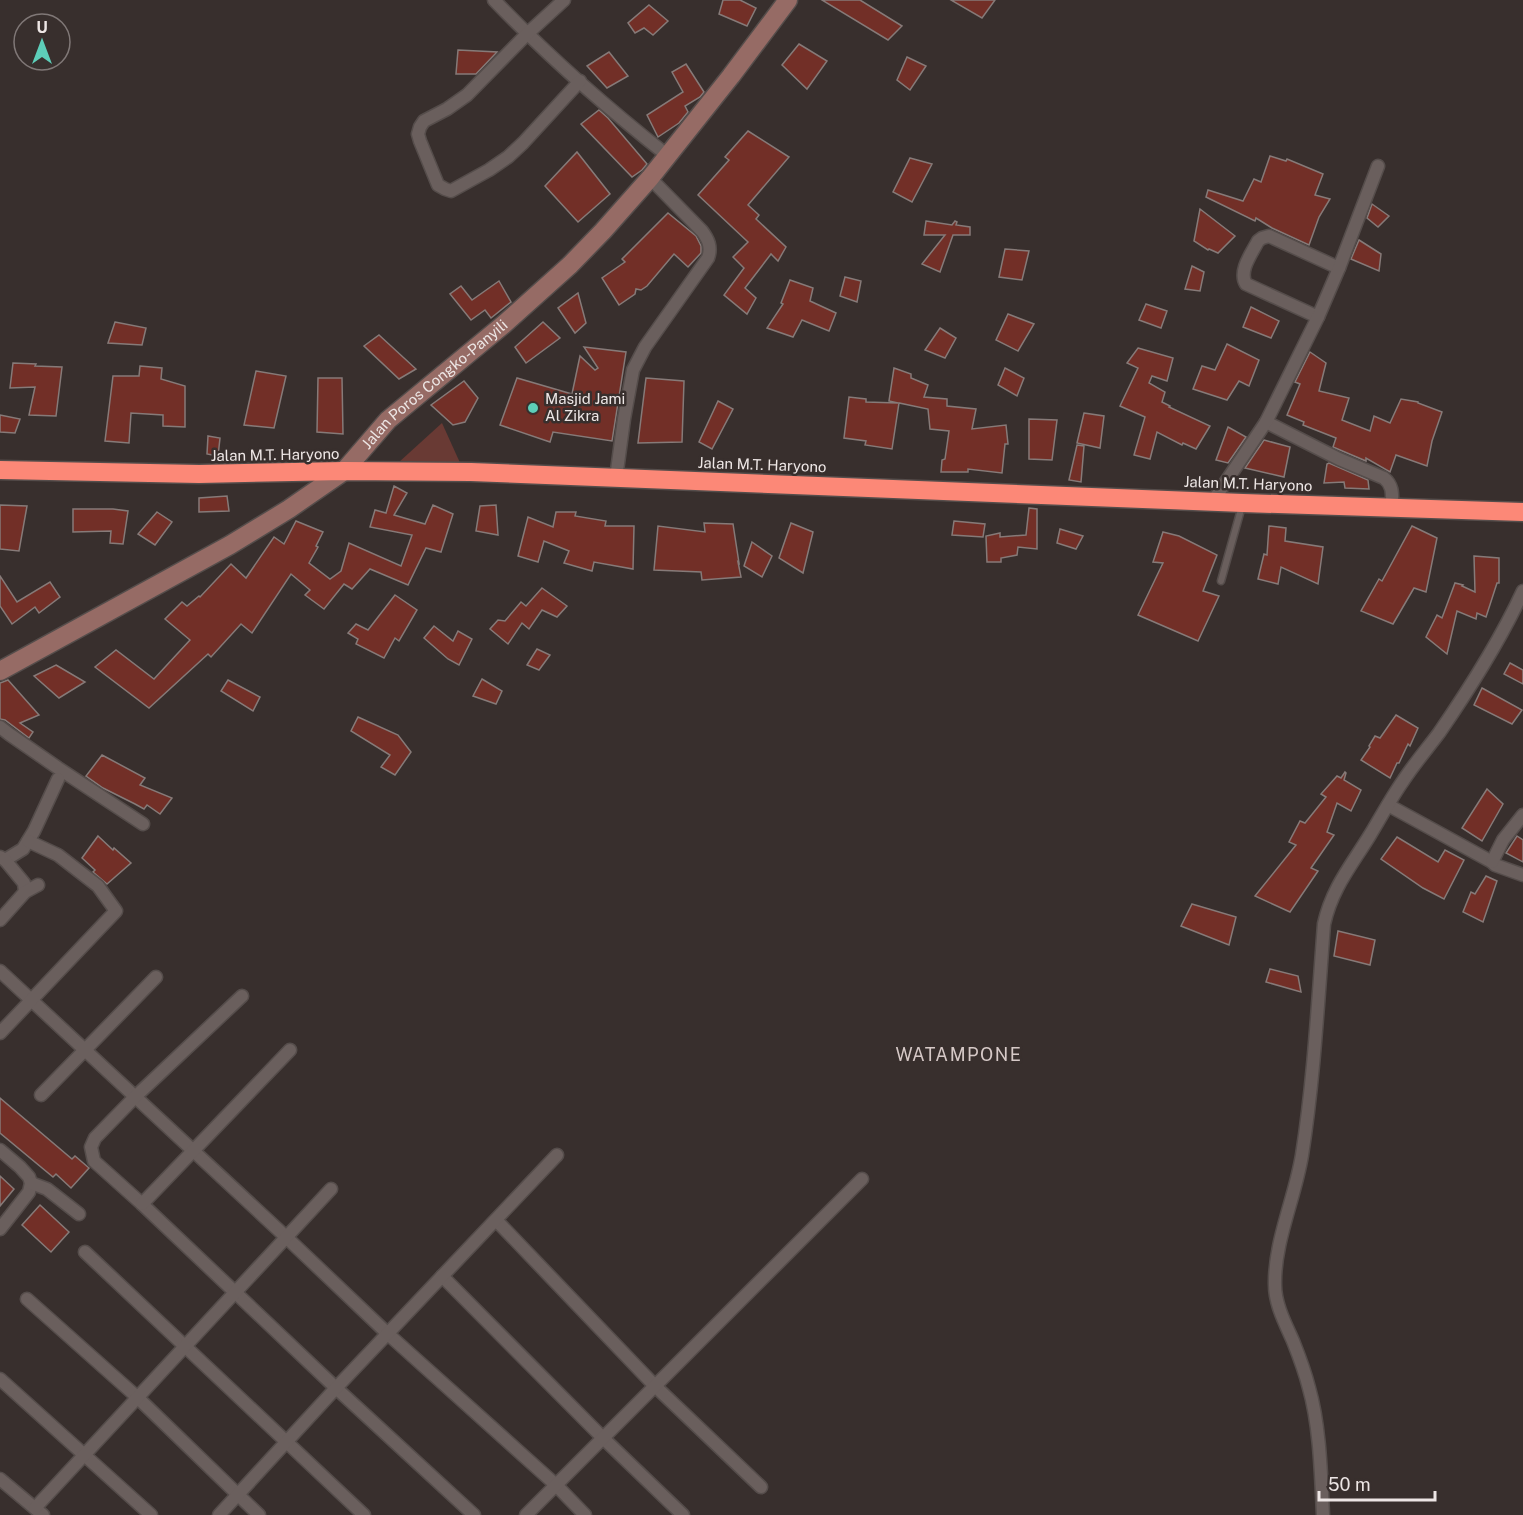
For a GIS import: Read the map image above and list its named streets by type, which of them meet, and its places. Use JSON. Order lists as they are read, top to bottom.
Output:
{
  "streets": {
    "highway": ["Jalan M.T. Haryono"],
    "main road": ["Jalan Poros Congko-Panyili"]
  },
  "crossings": [
    ["Jalan Poros Congko-Panyili", "Jalan M.T. Haryono"]
  ],
  "districts": ["WATAMPONE"],
  "places": ["Masjid Jami Al Zikra"],
  "scale_bar": "50 m",
  "north": "top"
}
